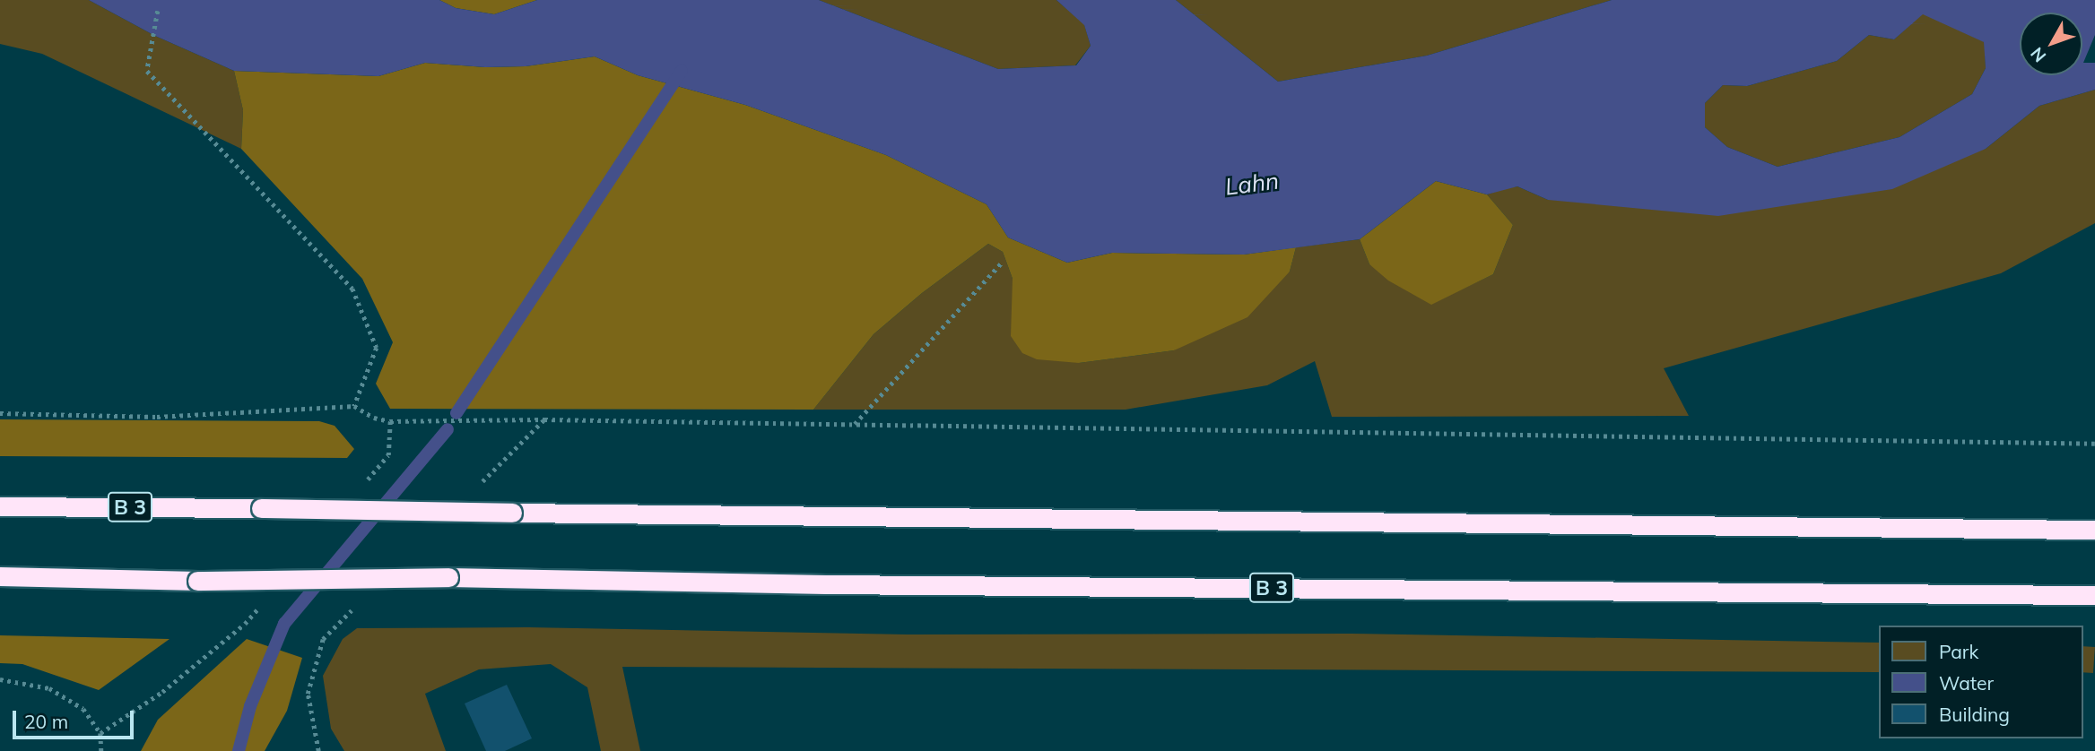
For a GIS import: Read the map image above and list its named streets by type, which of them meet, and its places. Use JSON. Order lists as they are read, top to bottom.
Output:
{
  "streets": {
    "highway": ["B 3"]
  },
  "water": ["Lahn"],
  "legend": ["Park", "Water", "Building"],
  "scale_bar": "20 m",
  "north": "bottom left"
}
